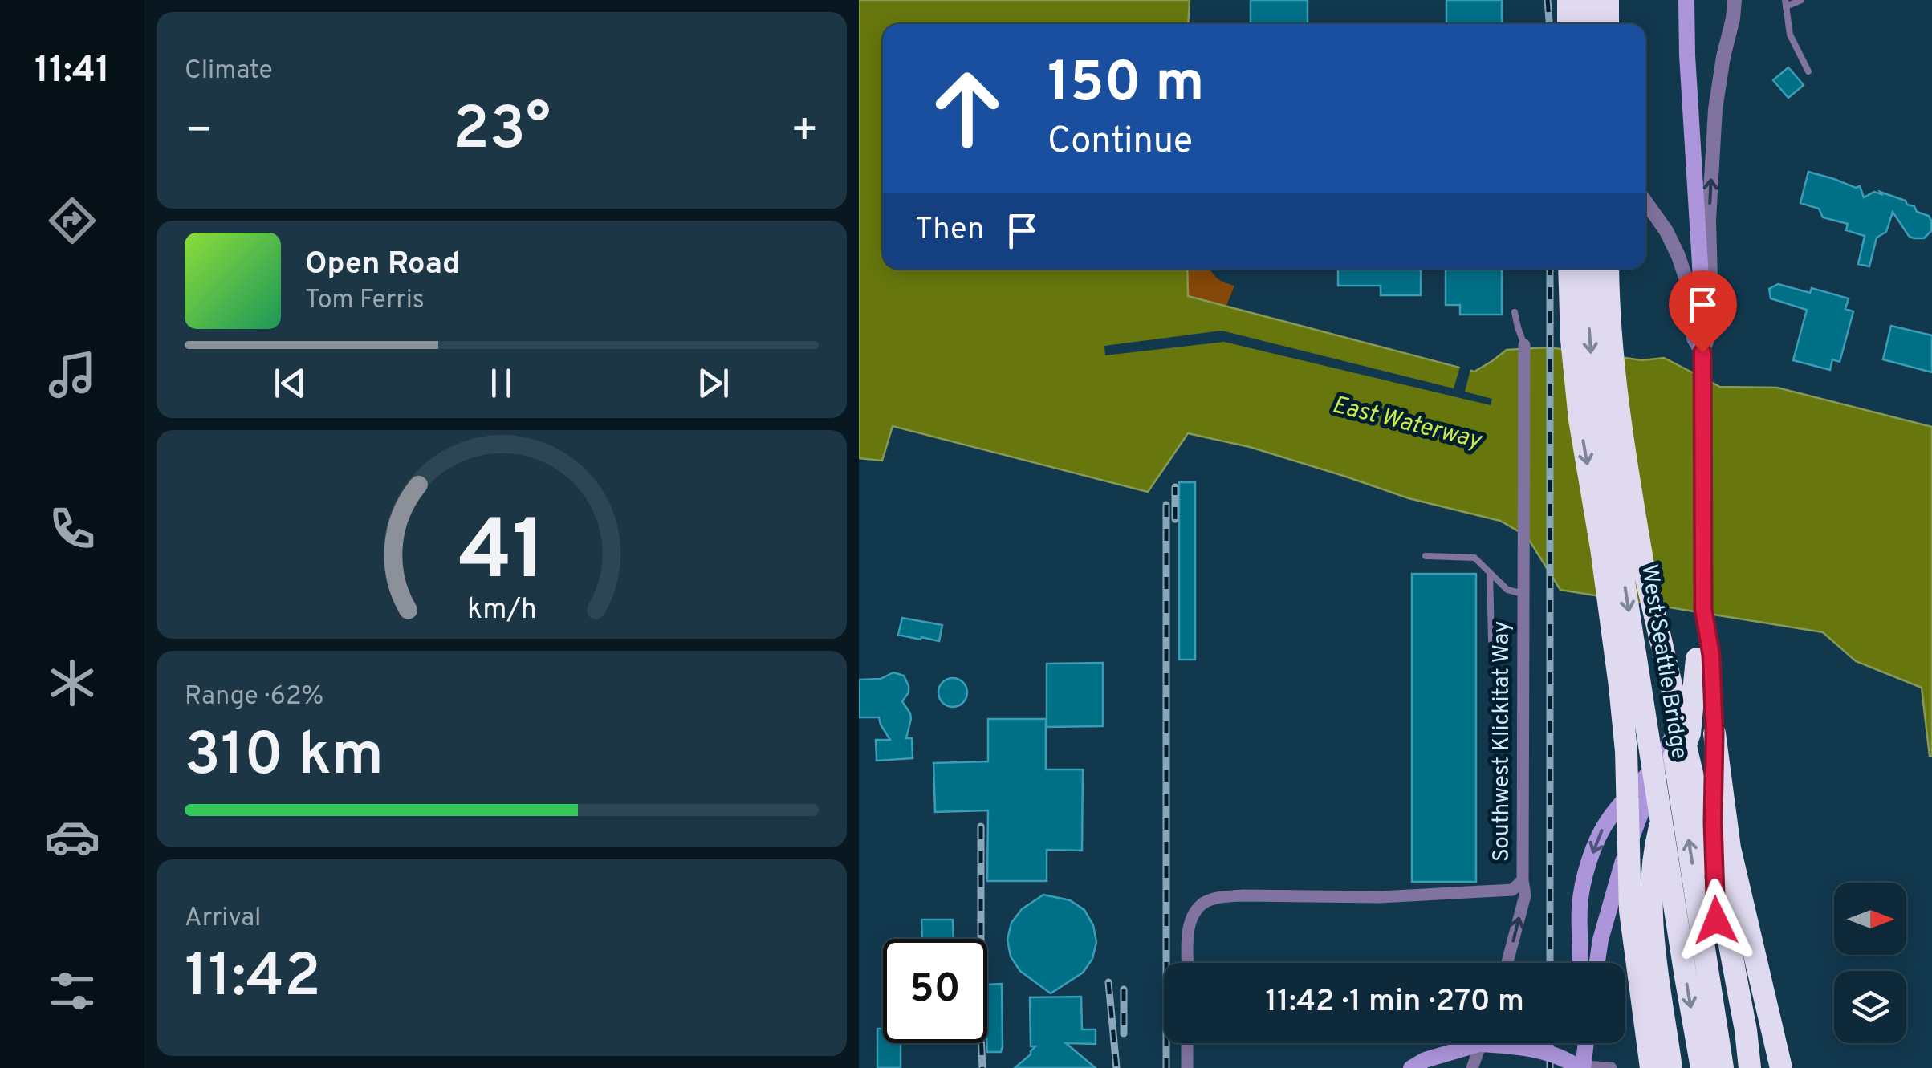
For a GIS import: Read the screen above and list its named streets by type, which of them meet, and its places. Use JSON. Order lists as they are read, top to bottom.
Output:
{
  "streets": {
    "highway": ["West Seattle Bridge"],
    "street": ["Southwest Klickitat Way"]
  },
  "water": ["East Waterway"],
  "north": "right",
  "page": {
    "tabs": "11:41",
    "tile": [
      "Climate",
      ["Range · 62%", "310 km"],
      ["Arrival", "11:42"]
    ],
    "turn": ["150 m", "Continue"],
    "heat": ["−", "23°", "+"],
    "then": "Then",
    "song": ["Open Road", "Tom Ferris"],
    "limit": "50",
    "trip": "11:42 · 1 min · 270 m",
    "gauge": ["41", "km/h"]
  }
}
